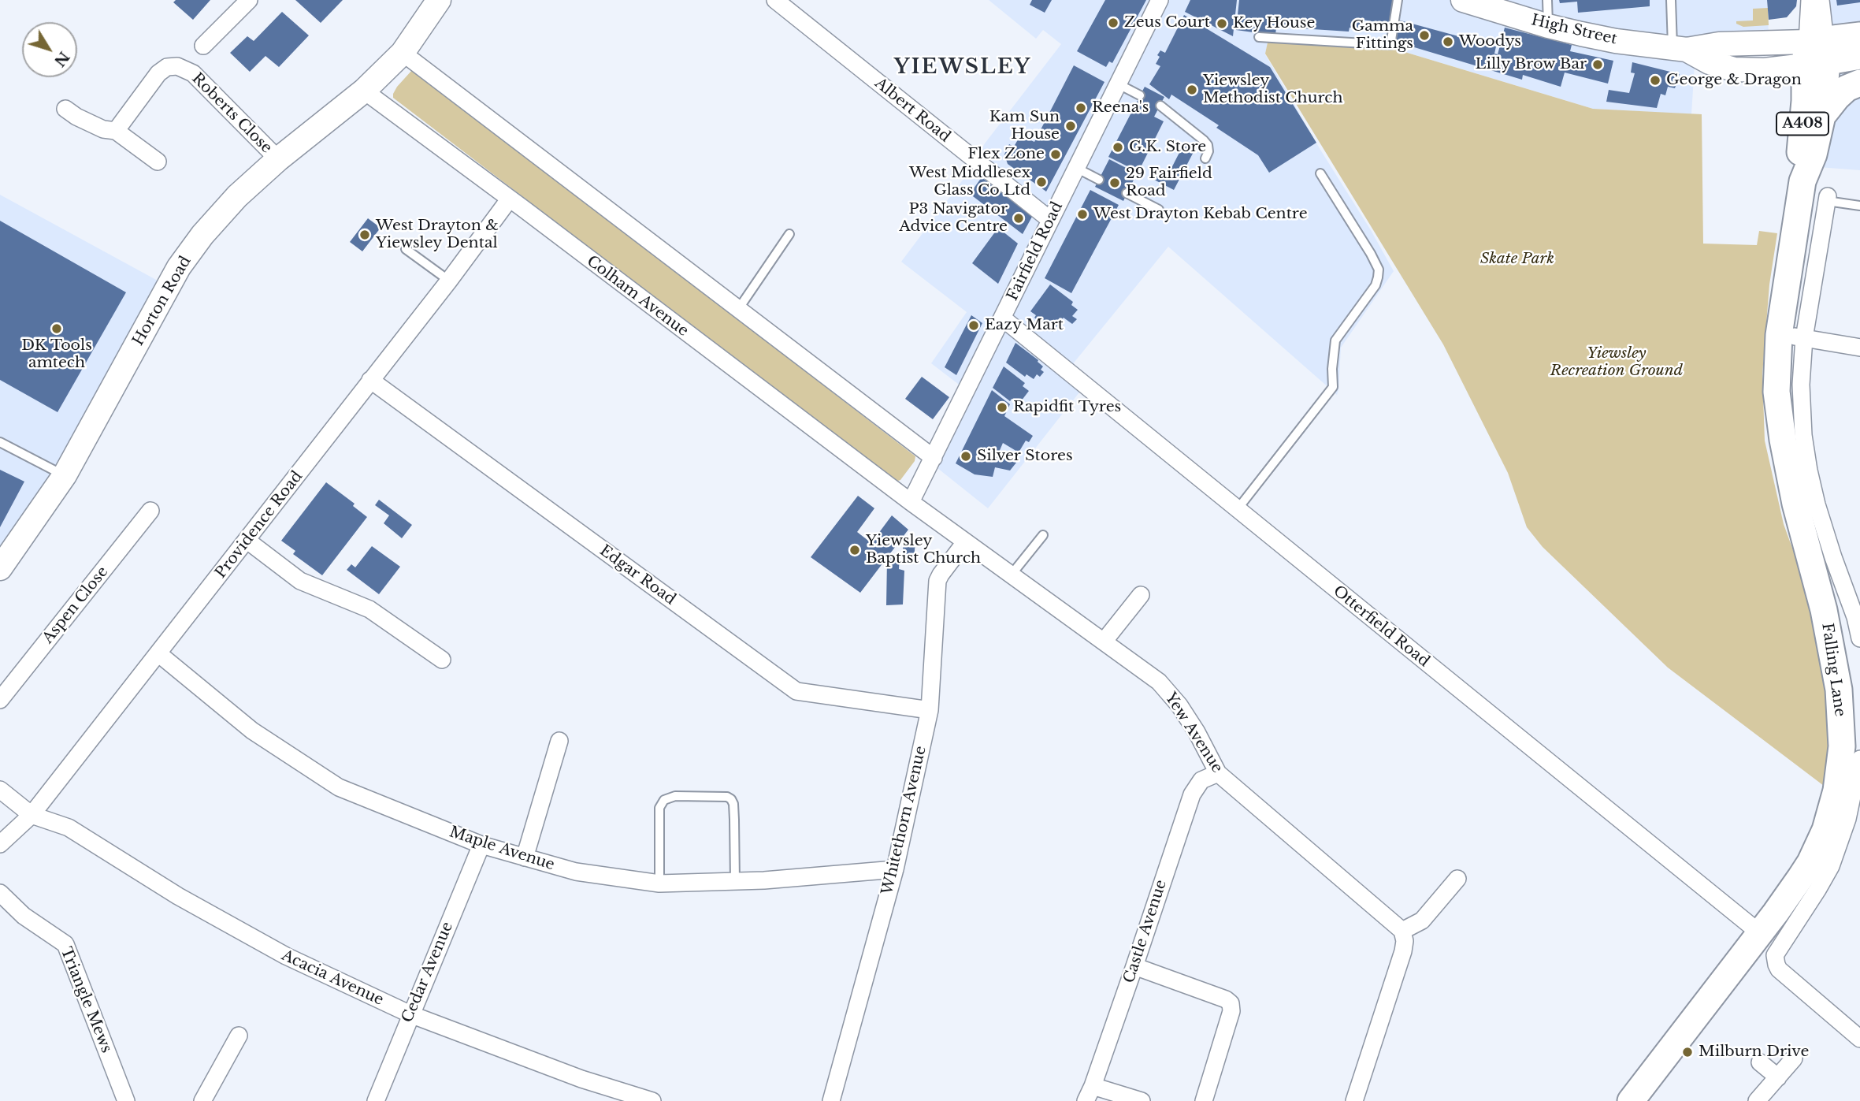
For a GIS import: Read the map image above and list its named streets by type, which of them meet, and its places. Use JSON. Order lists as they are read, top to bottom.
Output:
{
  "streets": {
    "main road": ["High Street", "A408", "Falling Lane"],
    "street": [
      "Albert Road",
      "Roberts Close",
      "Fairfield Road",
      "Colham Avenue",
      "Horton Road",
      "Providence Road",
      "Edgar Road",
      "Aspen Close",
      "Otterfield Road",
      "Yew Avenue",
      "Whitethorn Avenue",
      "Maple Avenue",
      "Castle Avenue",
      "Cedar Avenue",
      "Acacia Avenue",
      "Triangle Mews"
    ]
  },
  "crossings": [
    ["High Street", "Falling Lane"],
    ["Albert Road", "Fairfield Road"],
    ["Roberts Close", "Horton Road"],
    ["Fairfield Road", "Colham Avenue"],
    ["Fairfield Road", "Otterfield Road"],
    ["Fairfield Road", "Yew Avenue"],
    ["Colham Avenue", "Horton Road"],
    ["Colham Avenue", "Providence Road"],
    ["Colham Avenue", "Yew Avenue"],
    ["Providence Road", "Edgar Road"],
    ["Providence Road", "Maple Avenue"],
    ["Providence Road", "Acacia Avenue"],
    ["Edgar Road", "Whitethorn Avenue"],
    ["Otterfield Road", "Falling Lane"],
    ["Yew Avenue", "Whitethorn Avenue"],
    ["Yew Avenue", "Castle Avenue"],
    ["Whitethorn Avenue", "Maple Avenue"],
    ["Maple Avenue", "Cedar Avenue"],
    ["Cedar Avenue", "Acacia Avenue"]
  ],
  "districts": ["YIEWSLEY"],
  "parks": ["Skate Park", "Yiewsley Recreation Ground"],
  "places": [
    "Zeus Court",
    "Key House",
    "Gamma Fittings",
    "Woodys",
    "Lilly Brow Bar",
    "George & Dragon",
    "Yiewsley Methodist Church",
    "Reena's",
    "Kam Sun House",
    "G.K. Store",
    "Flex Zone",
    "West Middlesex Glass Co Ltd",
    "29 Fairfield Road",
    "West Drayton Kebab Centre",
    "P3 Navigator Advice Centre",
    "West Drayton & Yiewsley Dental",
    "Eazy Mart",
    "DK Tools amtech",
    "Rapidfit Tyres",
    "Silver Stores",
    "Yiewsley Baptist Church",
    "Milburn Drive"
  ],
  "north": "bottom right"
}
